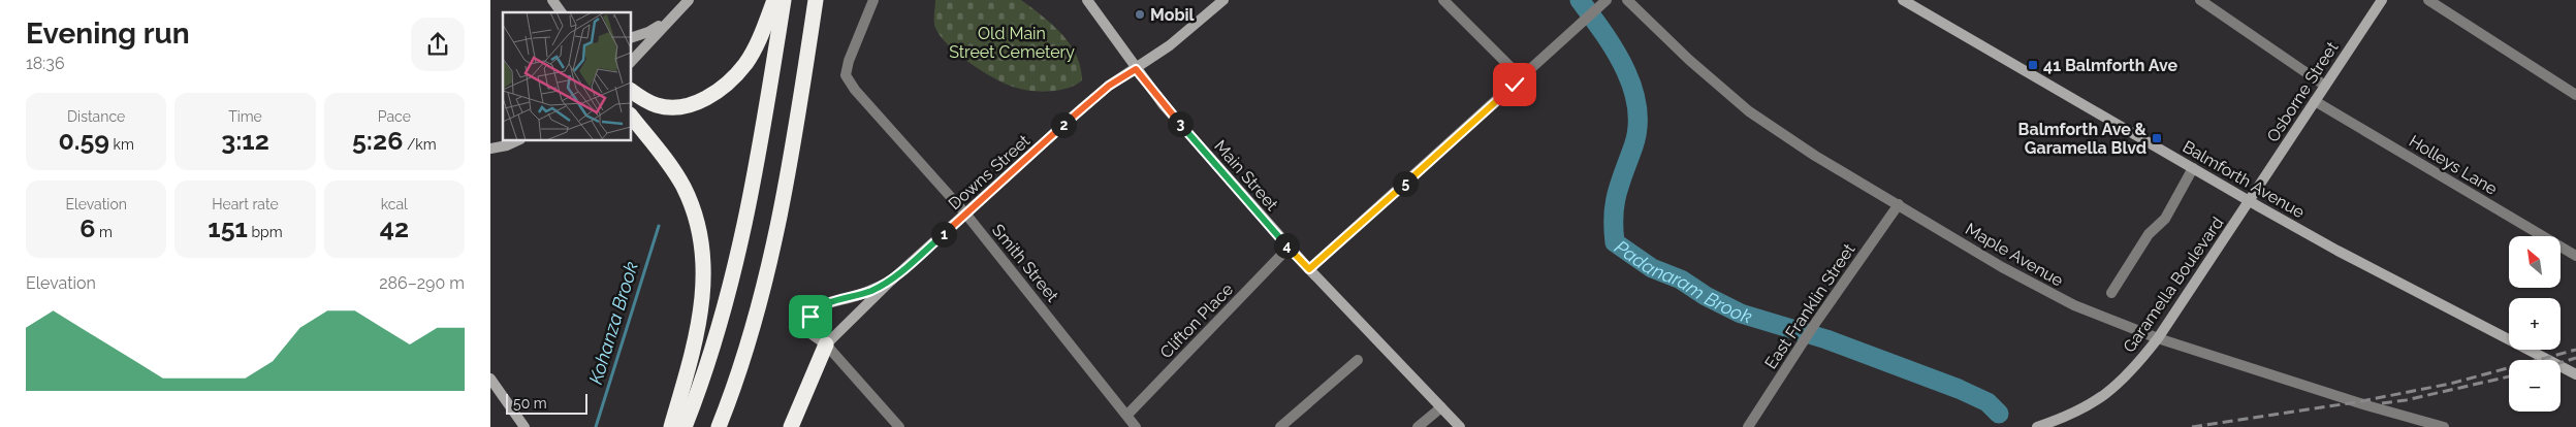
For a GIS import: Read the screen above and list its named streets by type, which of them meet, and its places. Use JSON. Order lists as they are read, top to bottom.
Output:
{
  "streets": {
    "main road": [
      "Osborne Street",
      "Downs Street",
      "Main Street",
      "Balmforth Avenue",
      "Garamella Boulevard"
    ],
    "street": [
      "Holleys Lane",
      "Maple Avenue",
      "Smith Street",
      "East Franklin Street",
      "Clifton Place"
    ]
  },
  "crossings": [
    ["Osborne Street", "Holleys Lane"],
    ["Osborne Street", "Balmforth Avenue"],
    ["Osborne Street", "Garamella Boulevard"],
    ["Downs Street", "Main Street"],
    ["Downs Street", "Smith Street"],
    ["Main Street", "Clifton Place"],
    ["Balmforth Avenue", "Garamella Boulevard"],
    ["Maple Avenue", "Garamella Boulevard"],
    ["Maple Avenue", "East Franklin Street"],
    ["Smith Street", "Clifton Place"]
  ],
  "water": ["Padanaram Brook", "Kohanza Brook"],
  "parks": ["Old Main Street Cemetery"],
  "places": {
    "other": ["Mobil"],
    "transit": ["41 Balmforth Ave", "Balmforth Ave & Garamella Blvd"]
  },
  "scale_bar": "50 m",
  "north": "top left",
  "page": {
    "heading": ["Evening run", "18:36"],
    "stats": [
      ["Distance", "0.59 km"],
      ["Time", "3:12"],
      ["Pace", "5:26 /km"],
      ["Elevation", "6 m"],
      ["Heart rate", "151 bpm"],
      ["kcal", "42"]
    ],
    "pins": [
      "3",
      "2",
      "5",
      "1",
      "4"
    ],
    "map_buttons": ["+", "−"],
    "chart": ["Elevation", "286–290 m"],
    "scale": "50 m"
  }
}
